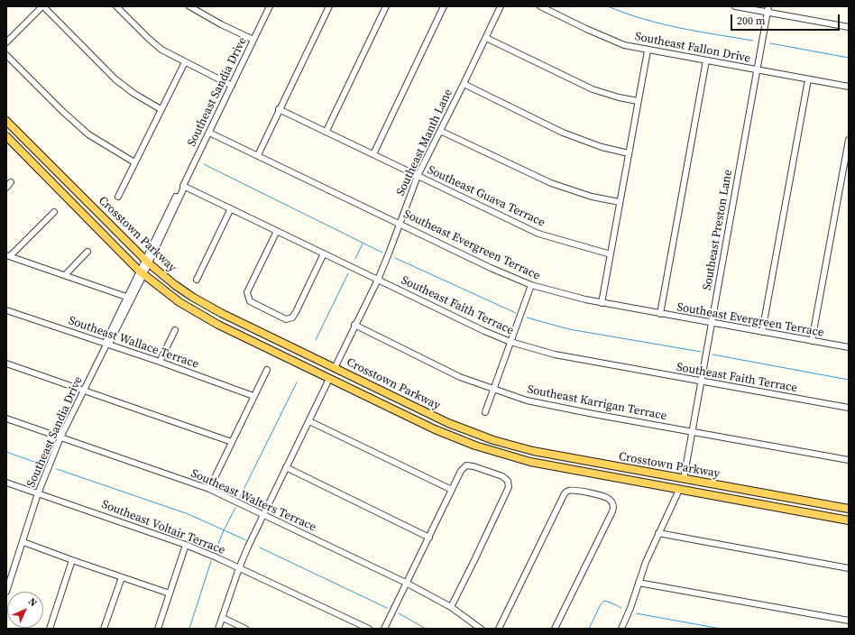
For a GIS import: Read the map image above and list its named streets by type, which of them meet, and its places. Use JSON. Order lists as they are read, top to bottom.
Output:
{
  "streets": {
    "main road": ["Crosstown Parkway"],
    "street": [
      "Southeast Fallon Drive",
      "Southeast Sandia Drive",
      "Southeast Manth Lane",
      "Southeast Guava Terrace",
      "Southeast Preston Lane",
      "Southeast Evergreen Terrace",
      "Southeast Faith Terrace",
      "Southeast Wallace Terrace",
      "Southeast Karrigan Terrace",
      "Southeast Walters Terrace",
      "Southeast Voltair Terrace"
    ]
  },
  "crossings": [
    ["Southeast Fallon Drive", "Southeast Preston Lane"],
    ["Southeast Sandia Drive", "Crosstown Parkway"],
    ["Southeast Sandia Drive", "Southeast Evergreen Terrace"],
    ["Southeast Sandia Drive", "Southeast Faith Terrace"],
    ["Southeast Sandia Drive", "Southeast Wallace Terrace"],
    ["Southeast Sandia Drive", "Southeast Walters Terrace"],
    ["Southeast Sandia Drive", "Southeast Voltair Terrace"],
    ["Southeast Manth Lane", "Southeast Guava Terrace"],
    ["Southeast Manth Lane", "Crosstown Parkway"],
    ["Southeast Manth Lane", "Southeast Evergreen Terrace"],
    ["Southeast Manth Lane", "Southeast Faith Terrace"],
    ["Southeast Manth Lane", "Southeast Karrigan Terrace"],
    ["Southeast Preston Lane", "Crosstown Parkway"],
    ["Southeast Preston Lane", "Southeast Evergreen Terrace"],
    ["Southeast Preston Lane", "Southeast Faith Terrace"],
    ["Southeast Preston Lane", "Southeast Karrigan Terrace"]
  ],
  "scale_bar": "200 m",
  "north": "top right"
}
